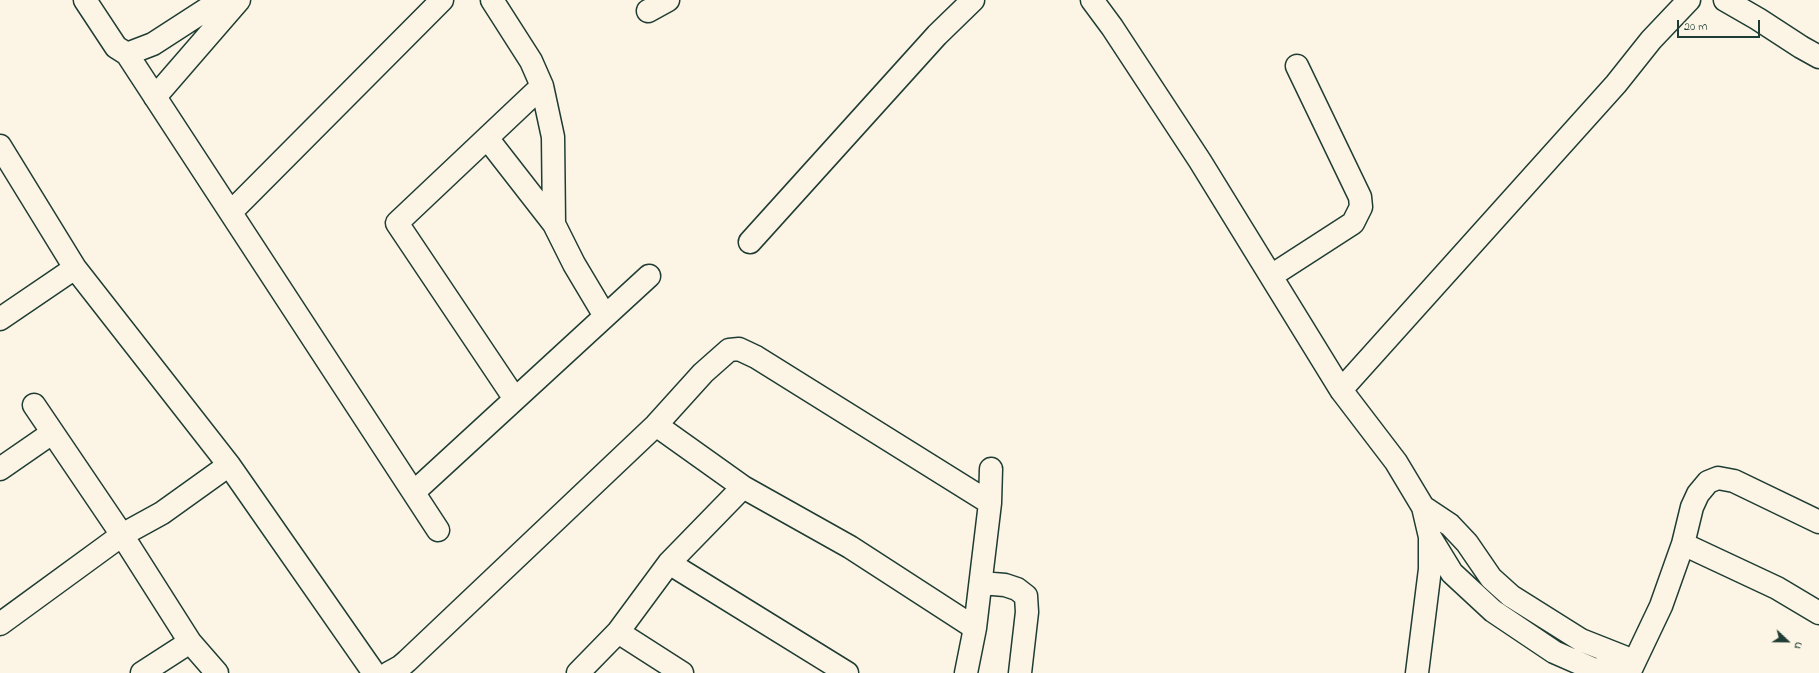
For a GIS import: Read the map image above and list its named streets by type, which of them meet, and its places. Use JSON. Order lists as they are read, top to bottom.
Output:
{
  "scale_bar": "20 m",
  "north": "right"
}
